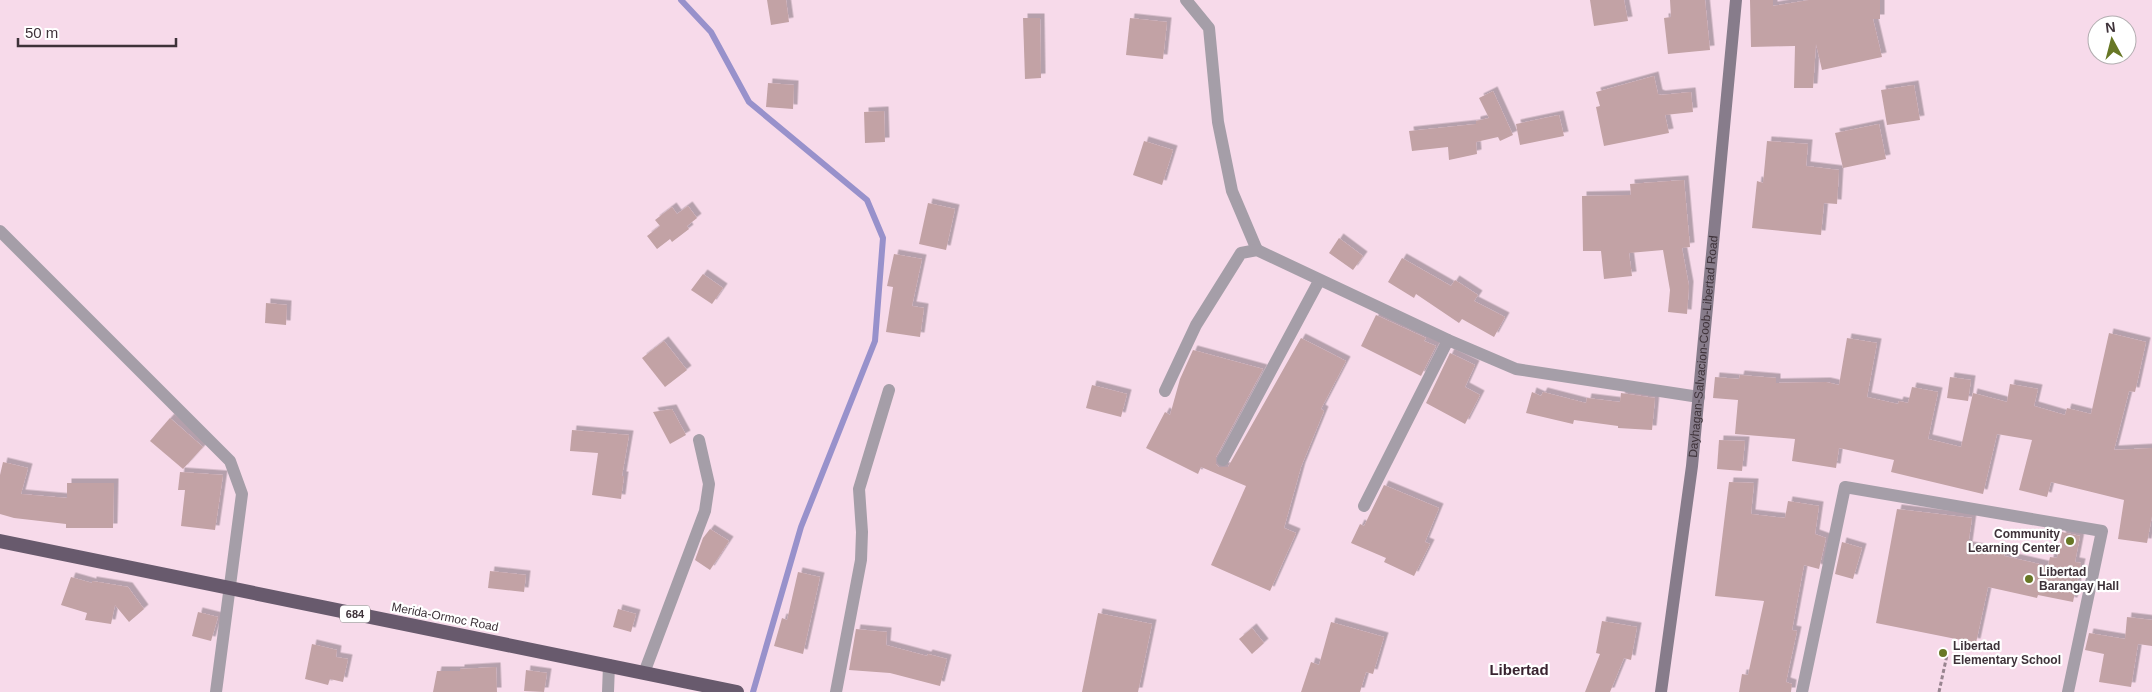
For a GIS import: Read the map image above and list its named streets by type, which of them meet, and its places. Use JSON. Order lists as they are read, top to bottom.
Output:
{
  "streets": {
    "highway": ["684", "Merida-Ormoc Road"],
    "main road": ["Dayhagan-Salvacion-Coob-Libertad Road"]
  },
  "districts": ["Libertad"],
  "places": ["Community Learning Center", "Libertad Barangay Hall", "Libertad Elementary School"],
  "scale_bar": "50 m",
  "north": "top"
}
